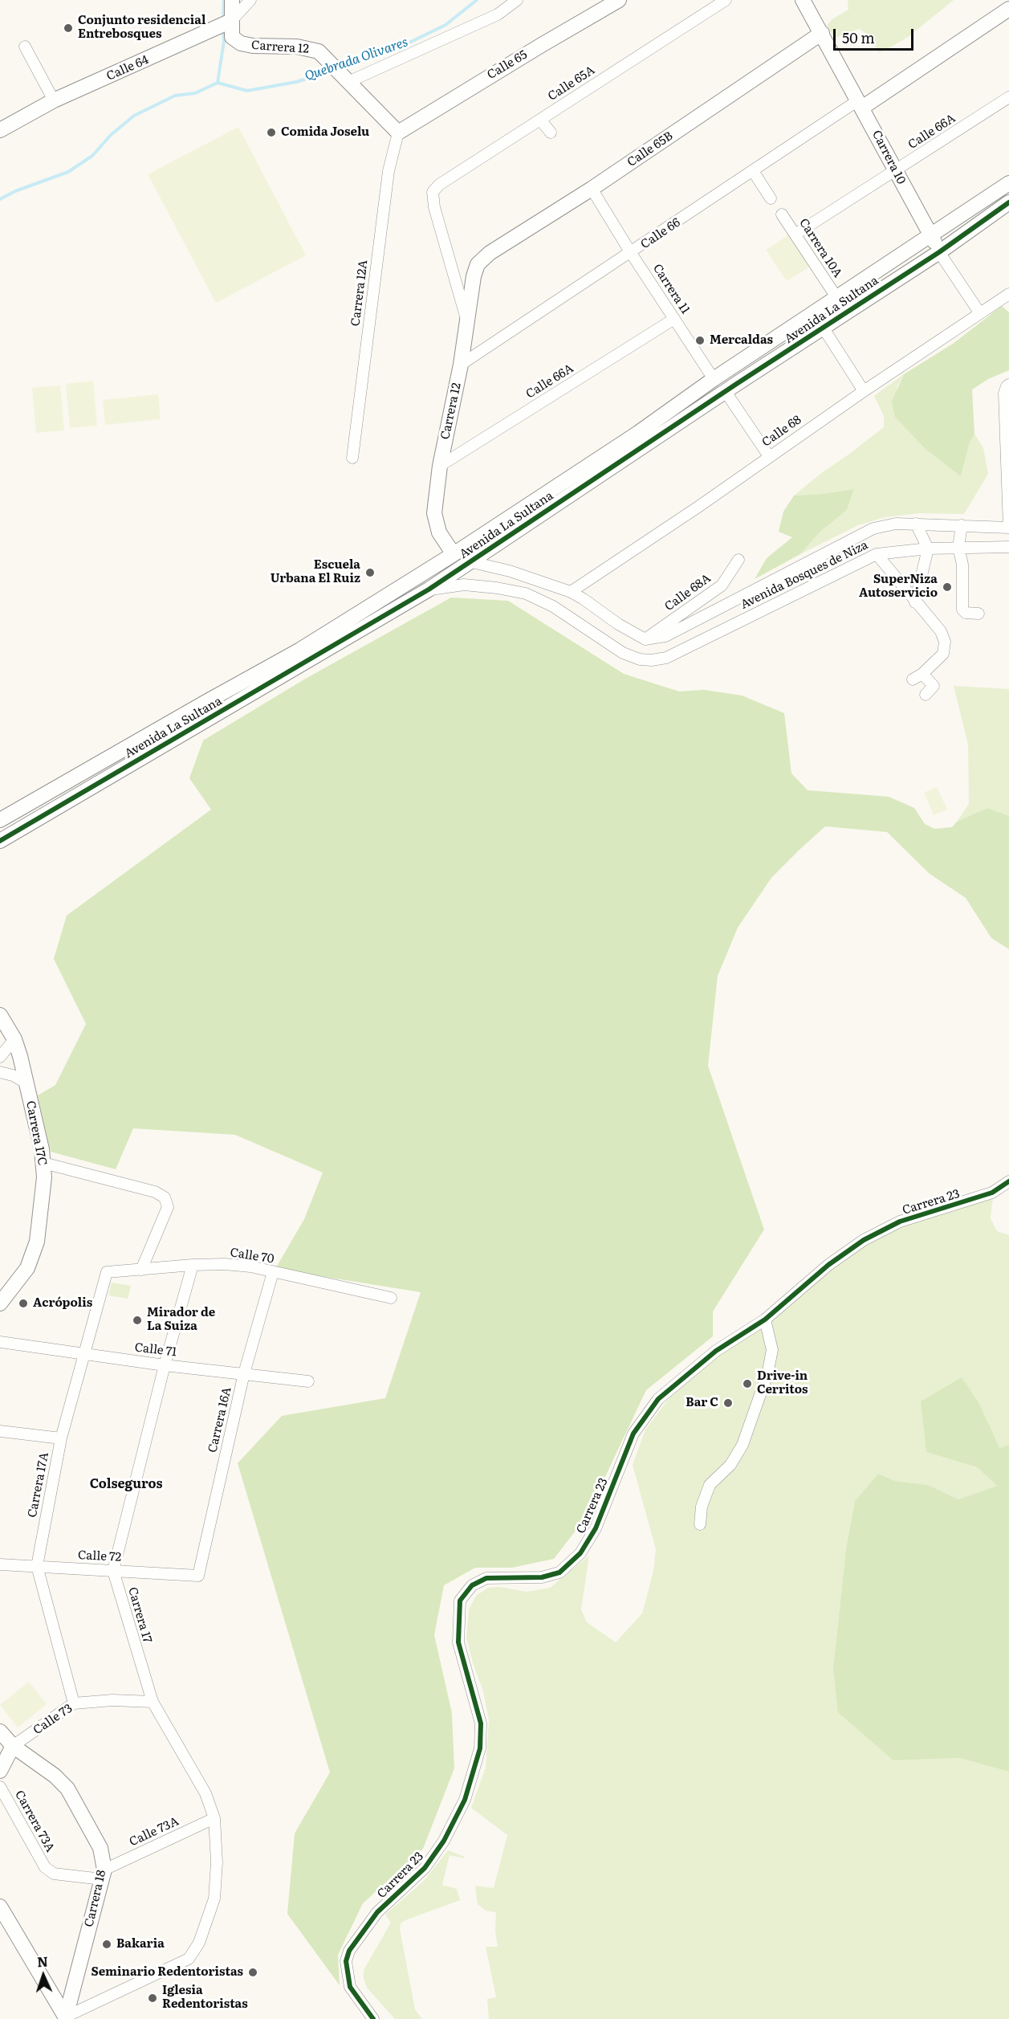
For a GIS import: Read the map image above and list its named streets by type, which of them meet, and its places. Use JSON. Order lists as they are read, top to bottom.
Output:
{
  "streets": {
    "street": [
      "Carrera 12",
      "Calle 65",
      "Calle 64",
      "Calle 65A",
      "Calle 66A",
      "Calle 65B",
      "Carrera 10",
      "Calle 66",
      "Carrera 10A",
      "Carrera 11",
      "Carrera 12A",
      "Avenida La Sultana",
      "Calle 68",
      "Avenida Bosques de Niza",
      "Calle 68A",
      "Carrera 17C",
      "Carrera 23",
      "Calle 70",
      "Calle 71",
      "Carrera 16A",
      "Carrera 17A",
      "Calle 72",
      "Carrera 17",
      "Calle 73",
      "Carrera 73A",
      "Calle 73A",
      "Carrera 18"
    ]
  },
  "crossings": [
    ["Carrera 12", "Calle 65"],
    ["Carrera 12", "Calle 64"],
    ["Carrera 12", "Calle 65A"],
    ["Carrera 12", "Calle 66A"],
    ["Carrera 12", "Calle 65B"],
    ["Carrera 12", "Calle 66"],
    ["Carrera 12", "Carrera 12A"],
    ["Carrera 12", "Avenida La Sultana"],
    ["Calle 65", "Carrera 12A"],
    ["Calle 66A", "Carrera 10"],
    ["Calle 66A", "Carrera 10A"],
    ["Calle 66A", "Carrera 11"],
    ["Calle 65B", "Carrera 10"],
    ["Calle 65B", "Carrera 11"],
    ["Carrera 10", "Calle 66"],
    ["Carrera 10", "Avenida La Sultana"],
    ["Carrera 10", "Calle 68"],
    ["Calle 66", "Carrera 11"],
    ["Carrera 10A", "Avenida La Sultana"],
    ["Carrera 11", "Avenida La Sultana"],
    ["Avenida La Sultana", "Avenida Bosques de Niza"],
    ["Avenida Bosques de Niza", "Calle 68A"],
    ["Calle 70", "Carrera 16A"],
    ["Calle 70", "Carrera 17A"],
    ["Calle 71", "Carrera 16A"],
    ["Calle 71", "Carrera 17A"],
    ["Carrera 16A", "Calle 72"],
    ["Carrera 17A", "Calle 72"],
    ["Carrera 17A", "Calle 73"],
    ["Calle 72", "Carrera 17"],
    ["Carrera 17", "Calle 73"],
    ["Carrera 17", "Calle 73A"],
    ["Carrera 17", "Carrera 18"],
    ["Calle 73", "Carrera 18"],
    ["Carrera 73A", "Calle 73A"],
    ["Carrera 73A", "Carrera 18"],
    ["Calle 73A", "Carrera 18"]
  ],
  "districts": ["Colseguros"],
  "water": ["Quebrada Olivares"],
  "places": [
    "Conjunto residencial Entrebosques",
    "Comida Joselu",
    "Mercaldas",
    "Escuela Urbana El Ruiz",
    "SuperNiza Autoservicio",
    "Acrópolis",
    "Mirador de La Suiza",
    "Drive-in Cerritos",
    "Bar C",
    "Bakaria",
    "Seminario Redentoristas",
    "Iglesia Redentoristas"
  ],
  "scale_bar": "50 m",
  "north": "top"
}
